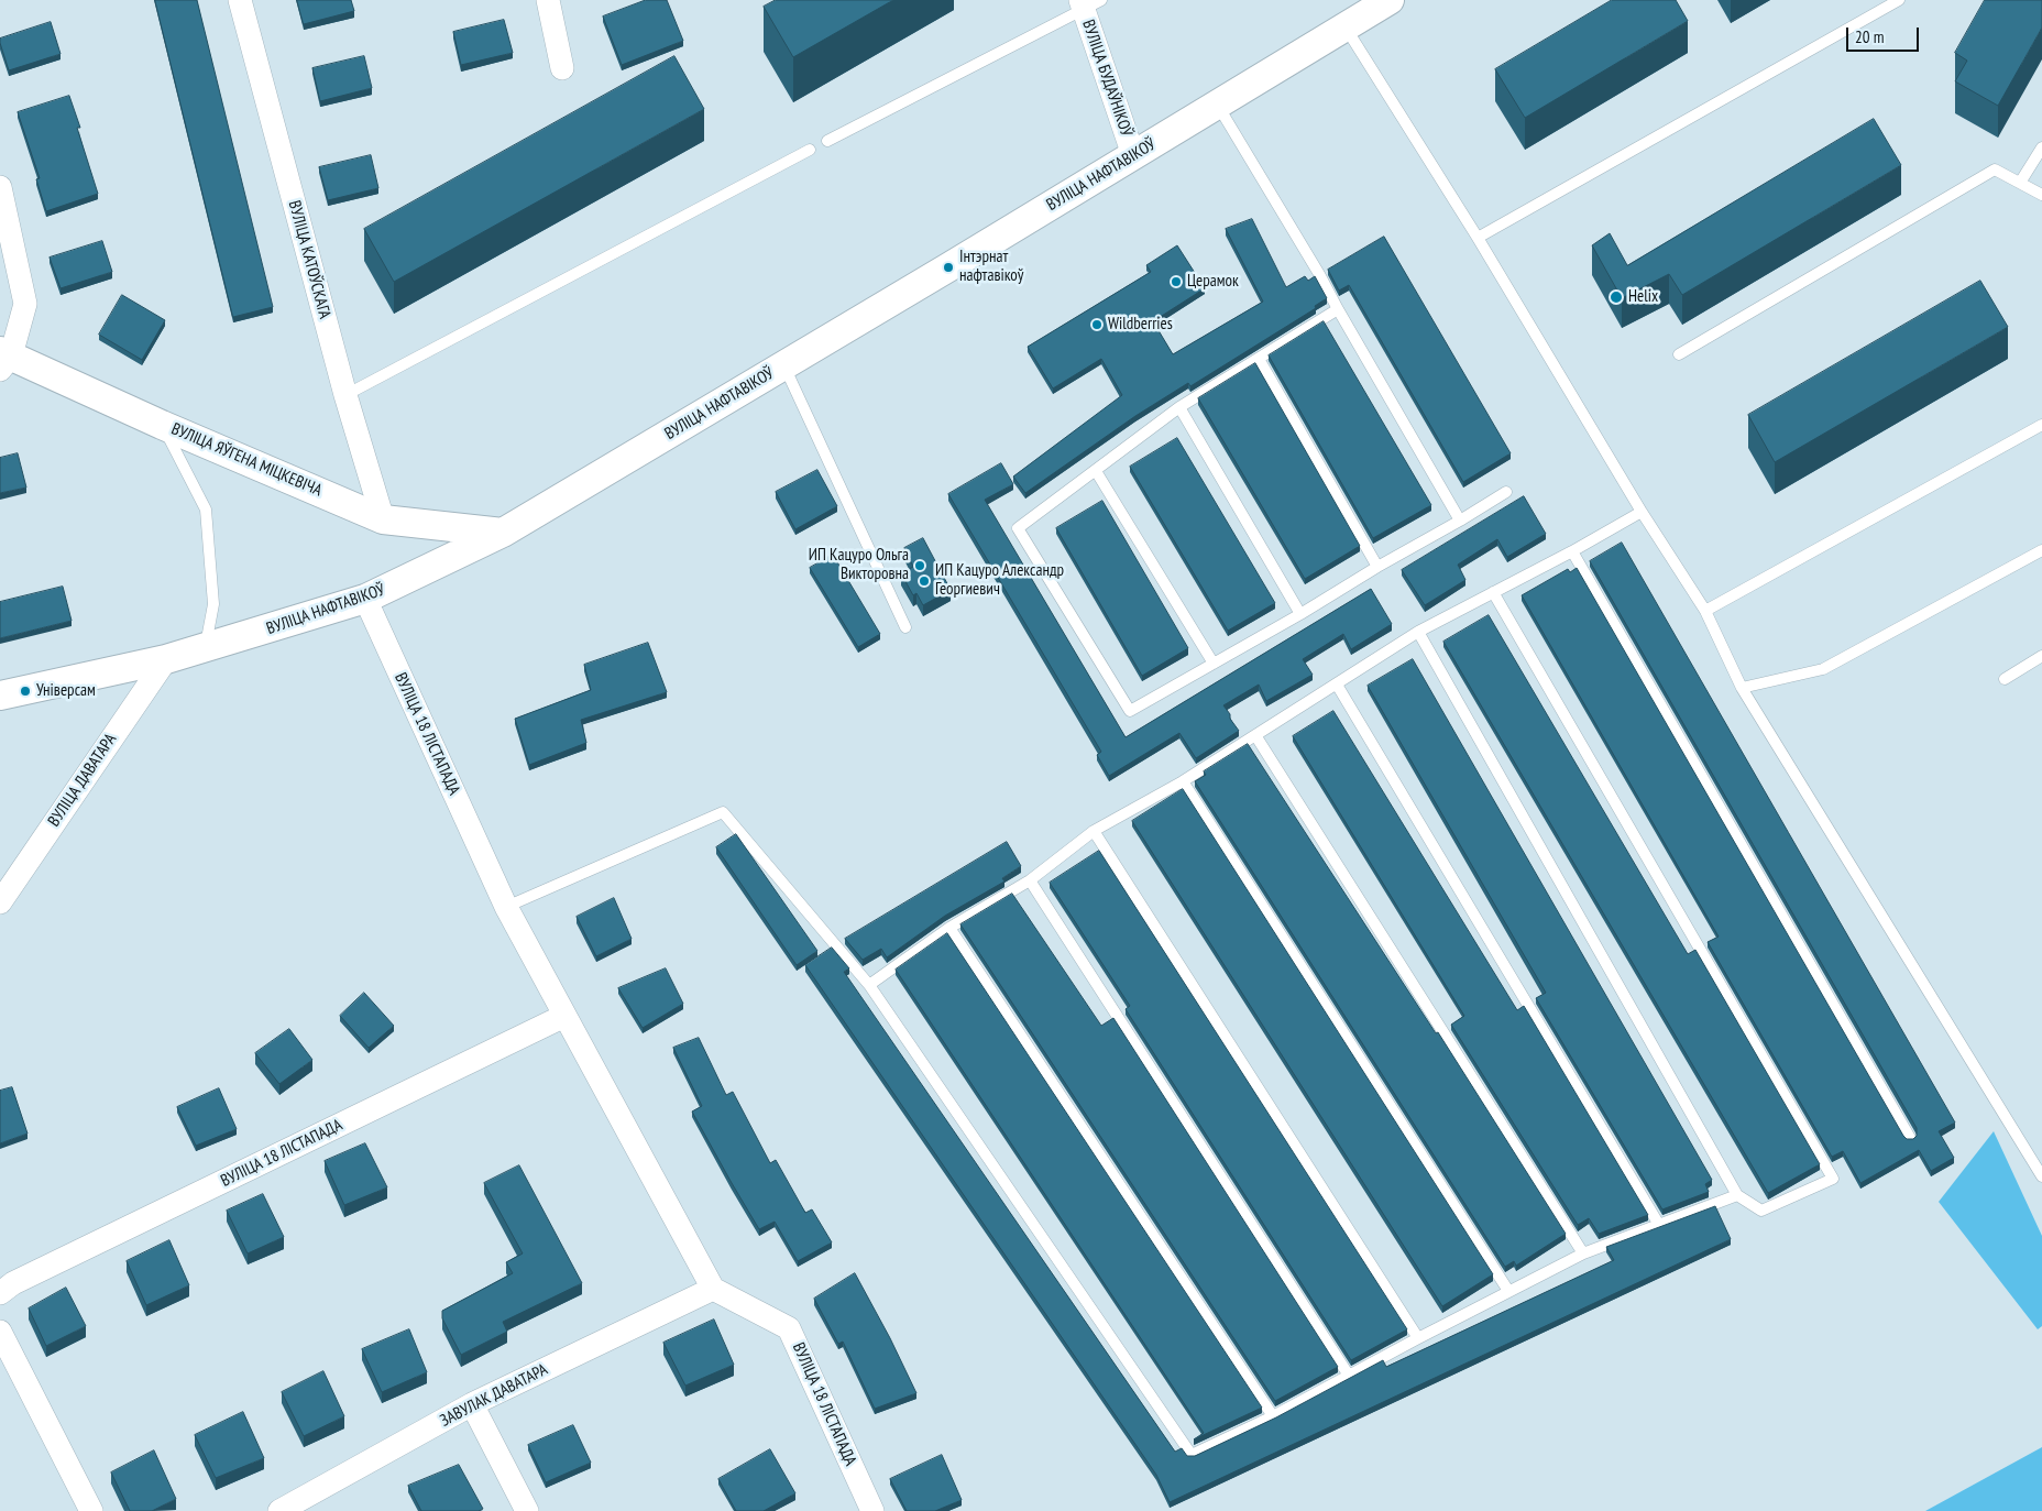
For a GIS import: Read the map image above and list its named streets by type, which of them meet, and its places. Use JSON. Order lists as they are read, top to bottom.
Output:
{
  "streets": {
    "street": [
      "ВУЛІЦА БУДАЎНІКОЎ",
      "ВУЛІЦА НАФТАВІКОЎ",
      "ВУЛІЦА КАТОЎСКАГА",
      "ВУЛІЦА ЯЎГЕНА МІЦКЕВІЧА",
      "ВУЛІЦА 18 ЛІСТАПАДА",
      "ВУЛІЦА ДАВАТАРА",
      "ЗАВУЛАК ДАВАТАРА"
    ]
  },
  "crossings": [
    ["ВУЛІЦА БУДАЎНІКОЎ", "ВУЛІЦА НАФТАВІКОЎ"],
    ["ВУЛІЦА НАФТАВІКОЎ", "ВУЛІЦА ЯЎГЕНА МІЦКЕВІЧА"],
    ["ВУЛІЦА НАФТАВІКОЎ", "ВУЛІЦА 18 ЛІСТАПАДА"],
    ["ВУЛІЦА НАФТАВІКОЎ", "ВУЛІЦА ДАВАТАРА"],
    ["ВУЛІЦА КАТОЎСКАГА", "ВУЛІЦА ЯЎГЕНА МІЦКЕВІЧА"],
    ["ВУЛІЦА 18 ЛІСТАПАДА", "ЗАВУЛАК ДАВАТАРА"]
  ],
  "places": [
    "Інтэрнат нафтавікоў",
    "Церамок",
    "Helix",
    "Wildberries",
    "ИП Кацуро Ольга Викторовна",
    "ИП Кацуро Александр Георгиевич",
    "Універсам"
  ],
  "scale_bar": "20 m"
}
